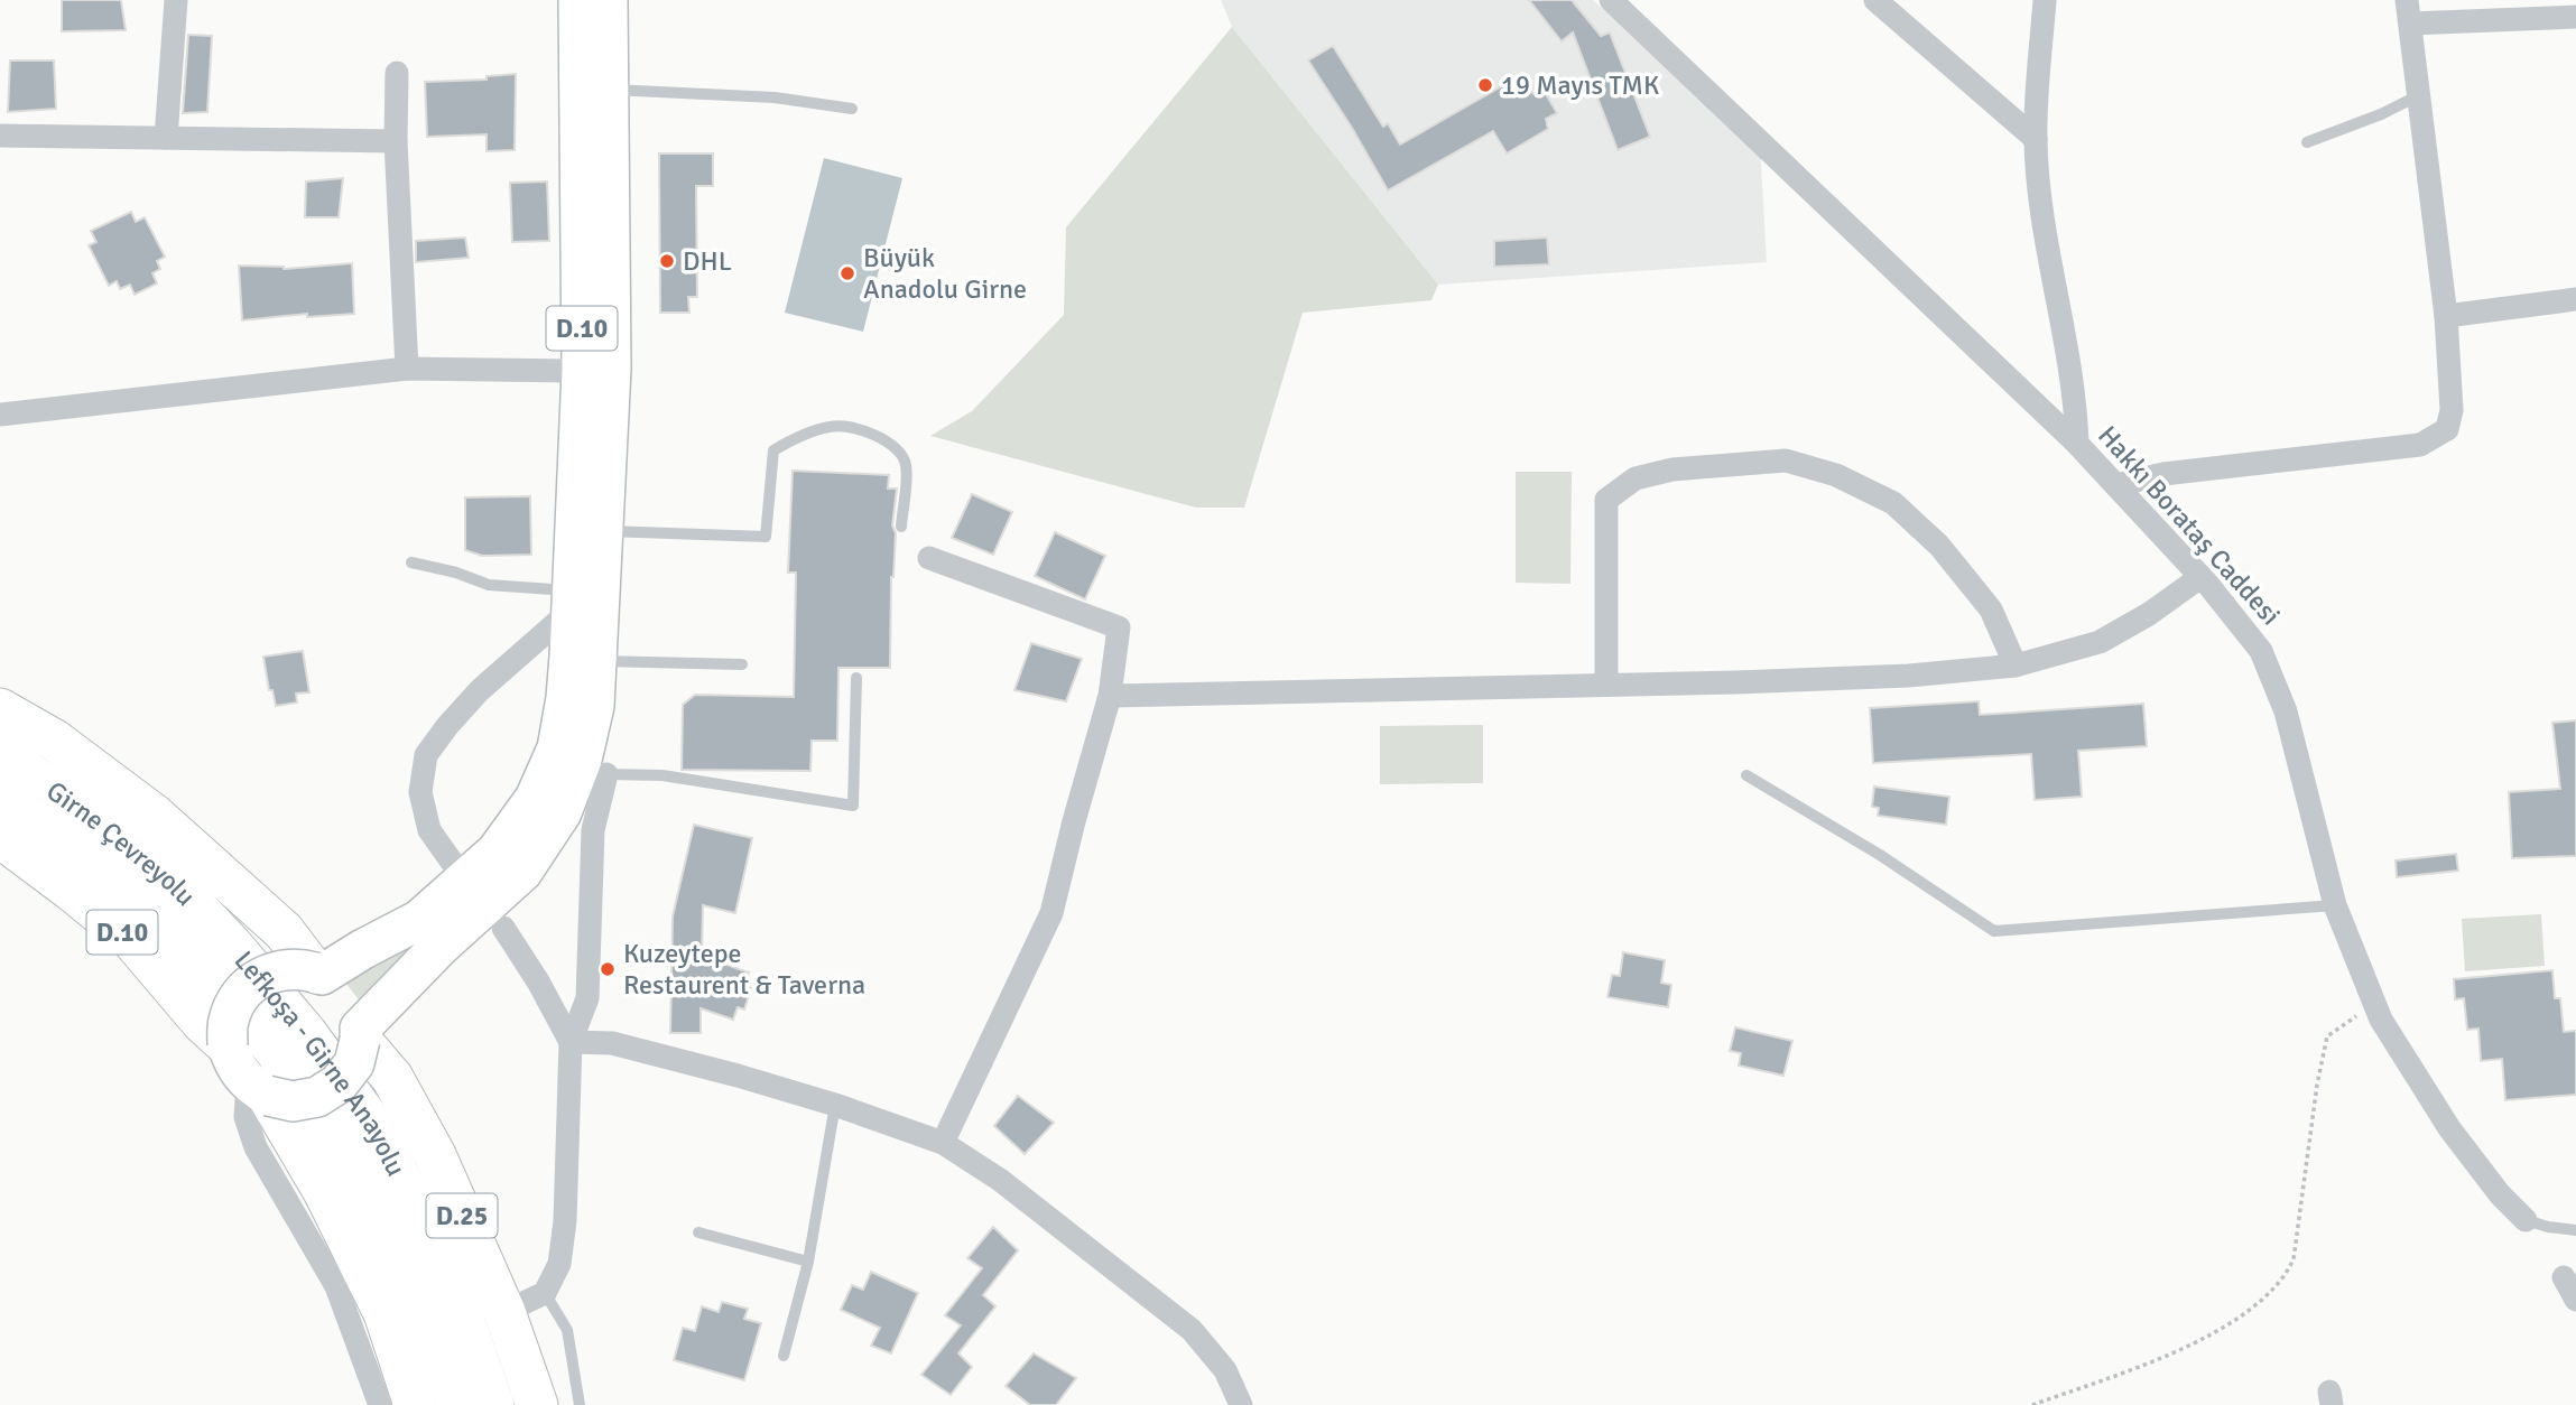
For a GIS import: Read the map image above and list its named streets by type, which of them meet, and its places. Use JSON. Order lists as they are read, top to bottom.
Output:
{
  "streets": {
    "highway": [
      "D.10",
      "Girne Çevreyolu",
      "Lefkoşa - Girne Anayolu",
      "D.25"
    ],
    "street": ["Hakkı Borataş Caddesi"]
  },
  "crossings": [
    ["D.10", "D.25"],
    ["Girne Çevreyolu", "Lefkoşa - Girne Anayolu"]
  ],
  "places": [
    "19 Mayıs TMK",
    "DHL",
    "Büyük Anadolu Girne",
    "Kuzeytepe Restaurent & Taverna"
  ]
}
